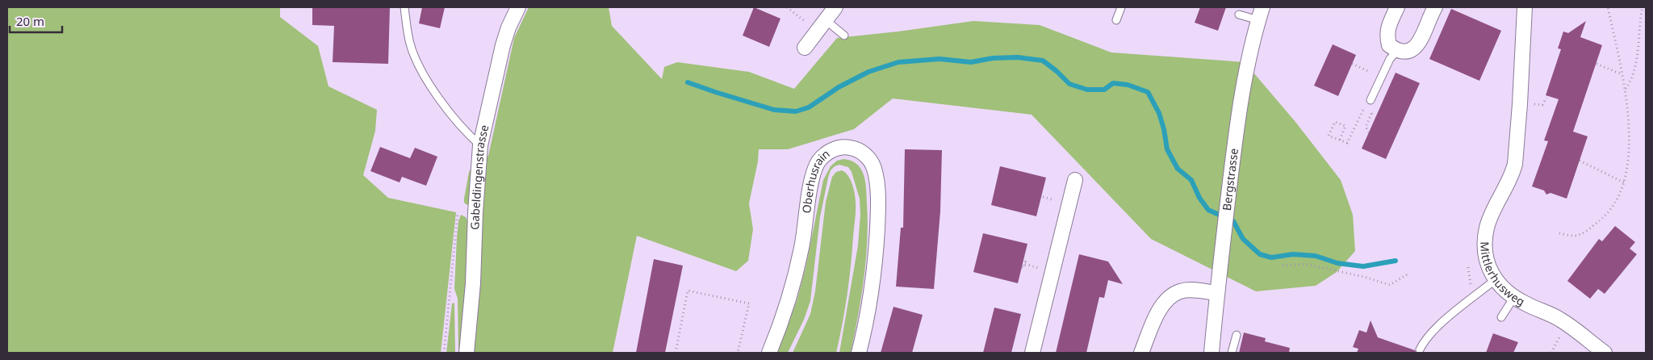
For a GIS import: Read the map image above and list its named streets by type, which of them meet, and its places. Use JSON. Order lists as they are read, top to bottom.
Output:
{
  "streets": {
    "street": [
      "Gabeldingenstrasse",
      "Bergstrasse",
      "Oberhusrain",
      "Mittlerhusweg"
    ]
  },
  "scale_bar": "20 m"
}
